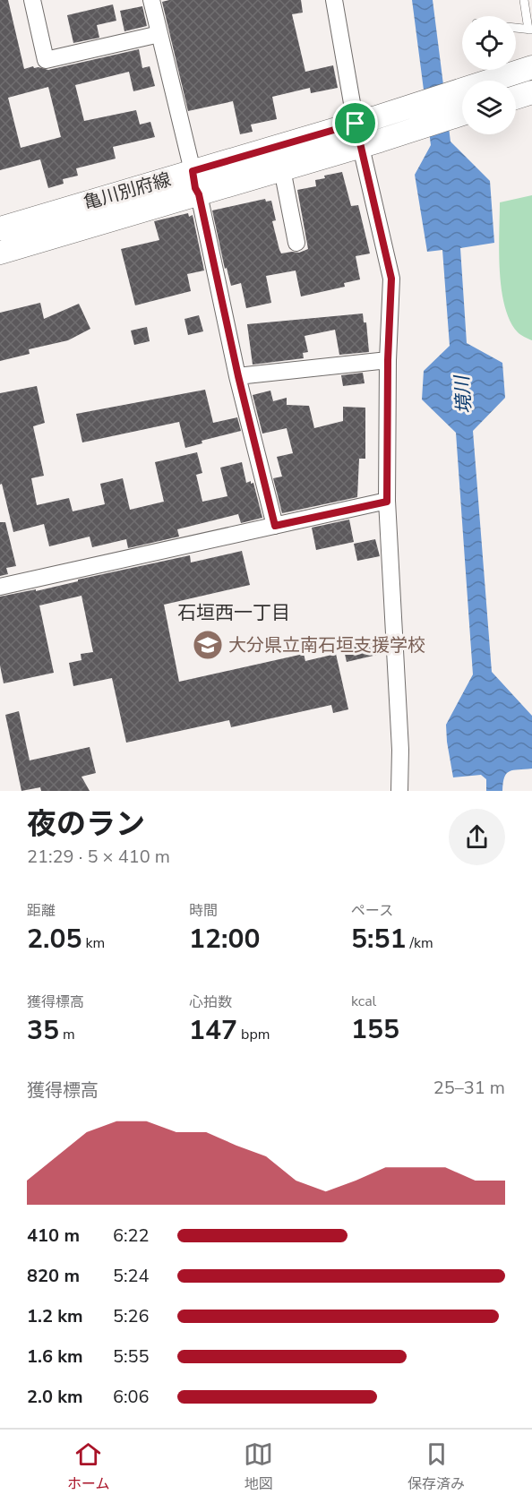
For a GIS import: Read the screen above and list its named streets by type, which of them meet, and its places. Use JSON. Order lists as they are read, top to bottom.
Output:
{
  "streets": {
    "main road": ["亀川別府線"]
  },
  "districts": ["石垣西一丁目"],
  "water": ["境川"],
  "places": {
    "school or university": ["大分県立南石垣支援学校"]
  },
  "page": {
    "heading": ["夜のラン", "21:29 · 5 × 410 m"],
    "stats": [
      ["距離", "2.05 km"],
      ["時間", "12:00"],
      ["ペース", "5:51 /km"],
      ["獲得標高", "35 m"],
      ["心拍数", "147 bpm"],
      ["kcal", "155"]
    ],
    "chart": ["獲得標高", "25–31 m"],
    "list": [
      {
        "name": "410 m",
        "note": "6:22"
      },
      {
        "name": "820 m",
        "note": "5:24"
      },
      {
        "name": "1.2 km",
        "note": "5:26"
      },
      {
        "name": "1.6 km",
        "note": "5:55"
      },
      {
        "name": "2.0 km",
        "note": "6:06"
      }
    ],
    "tabs": ["ホーム", "地図", "保存済み"]
  }
}
